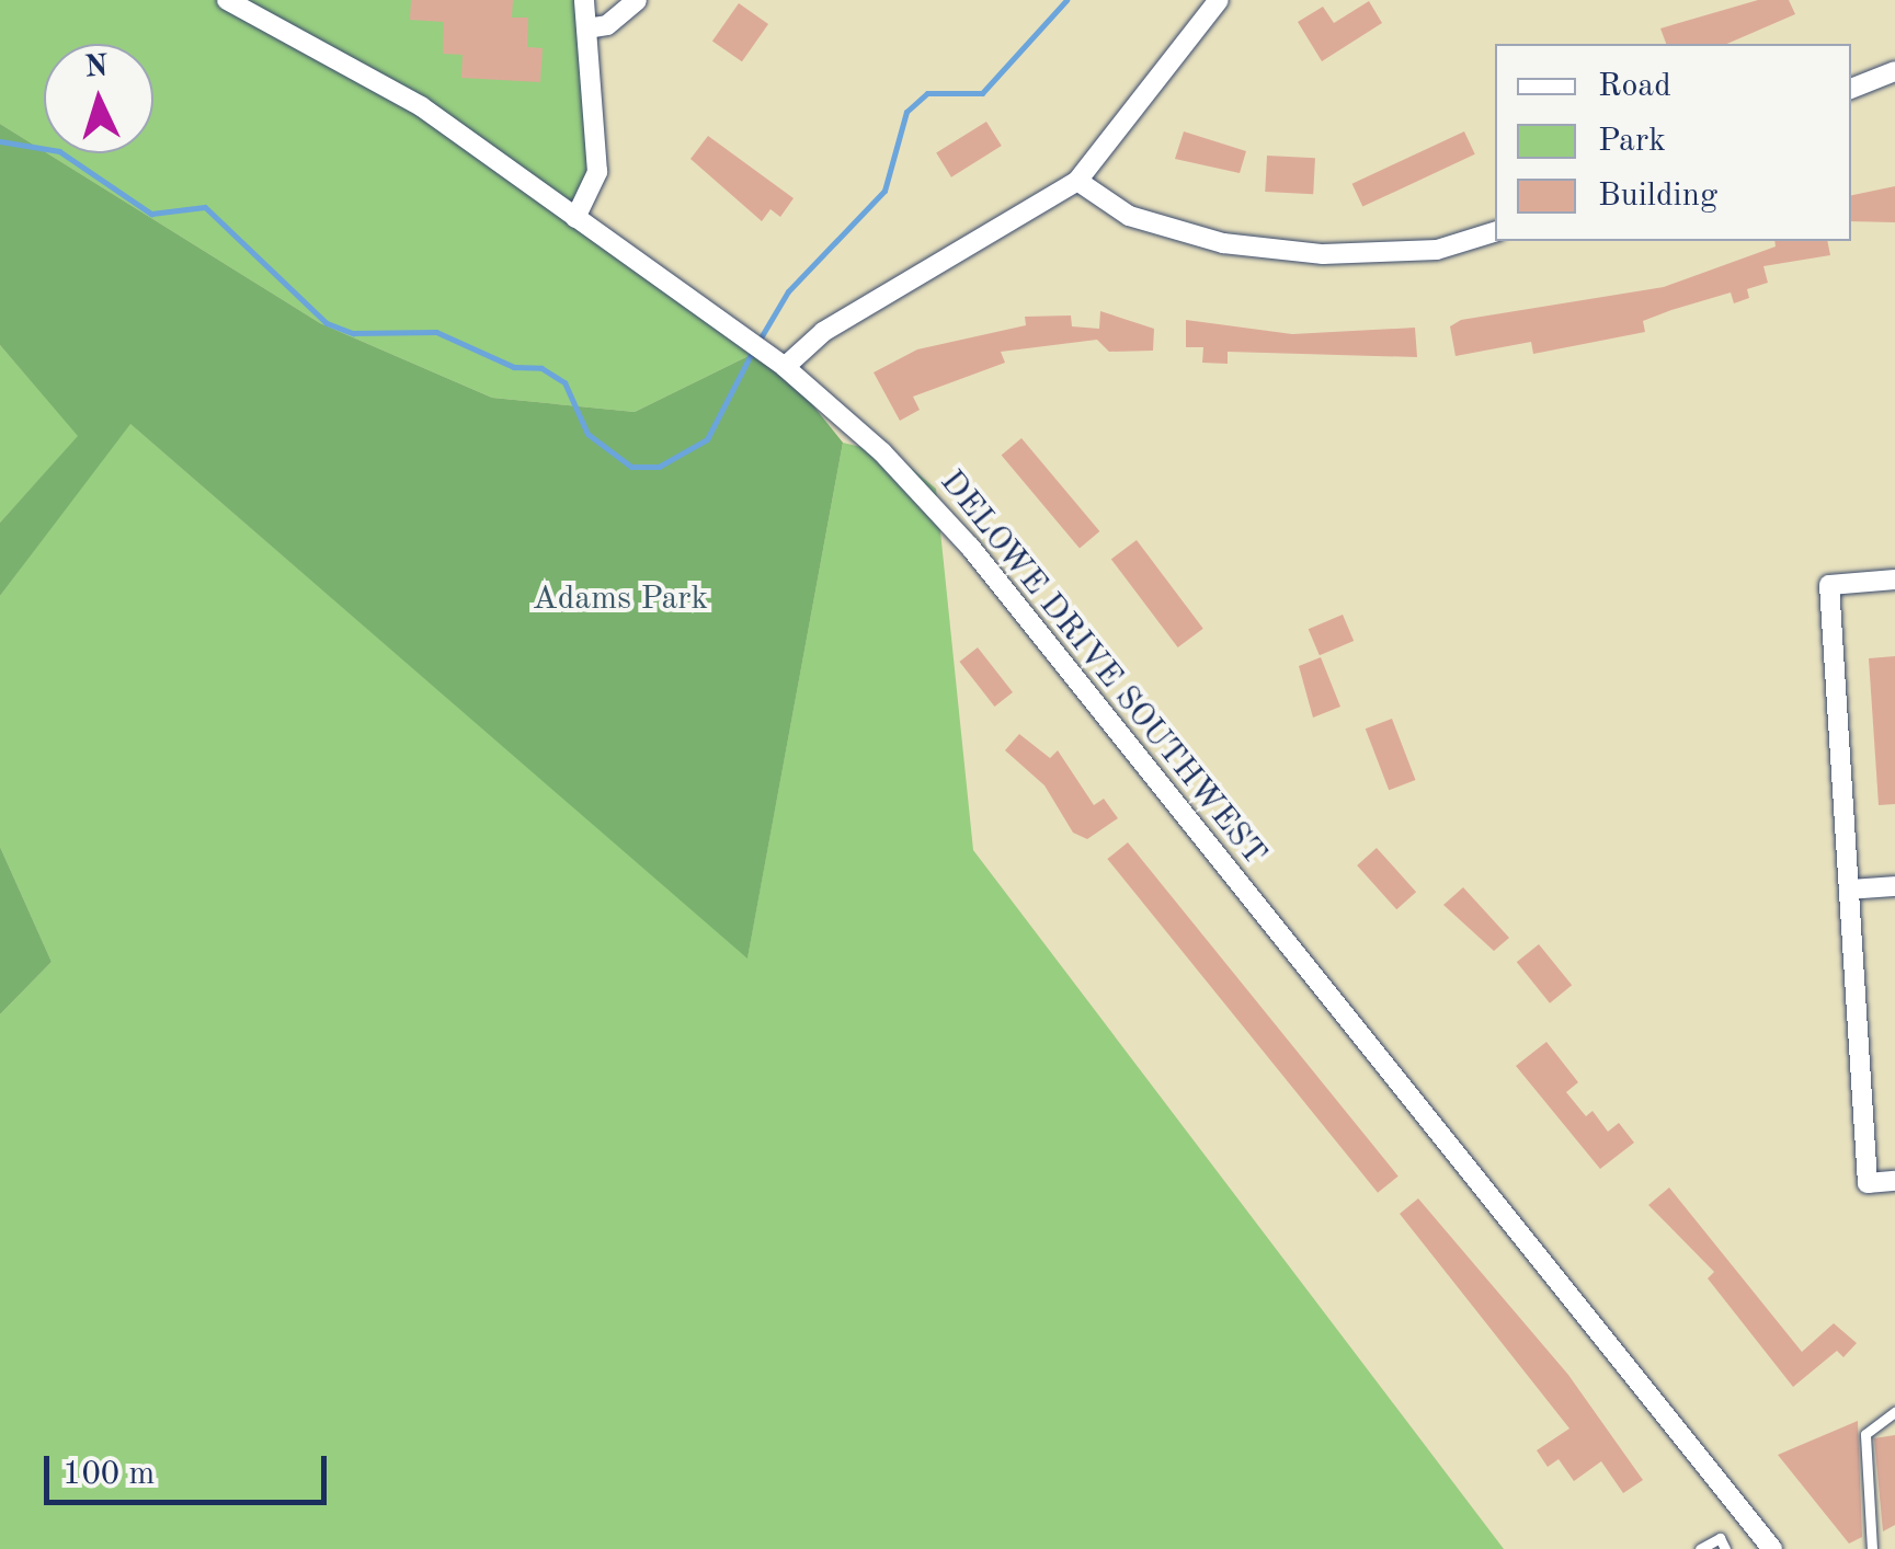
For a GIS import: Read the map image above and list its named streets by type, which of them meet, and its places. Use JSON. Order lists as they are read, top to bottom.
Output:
{
  "streets": {
    "street": ["DELOWE DRIVE SOUTHWEST"]
  },
  "parks": ["Adams Park"],
  "legend": ["Road", "Park", "Building"],
  "scale_bar": "100 m",
  "north": "top"
}
